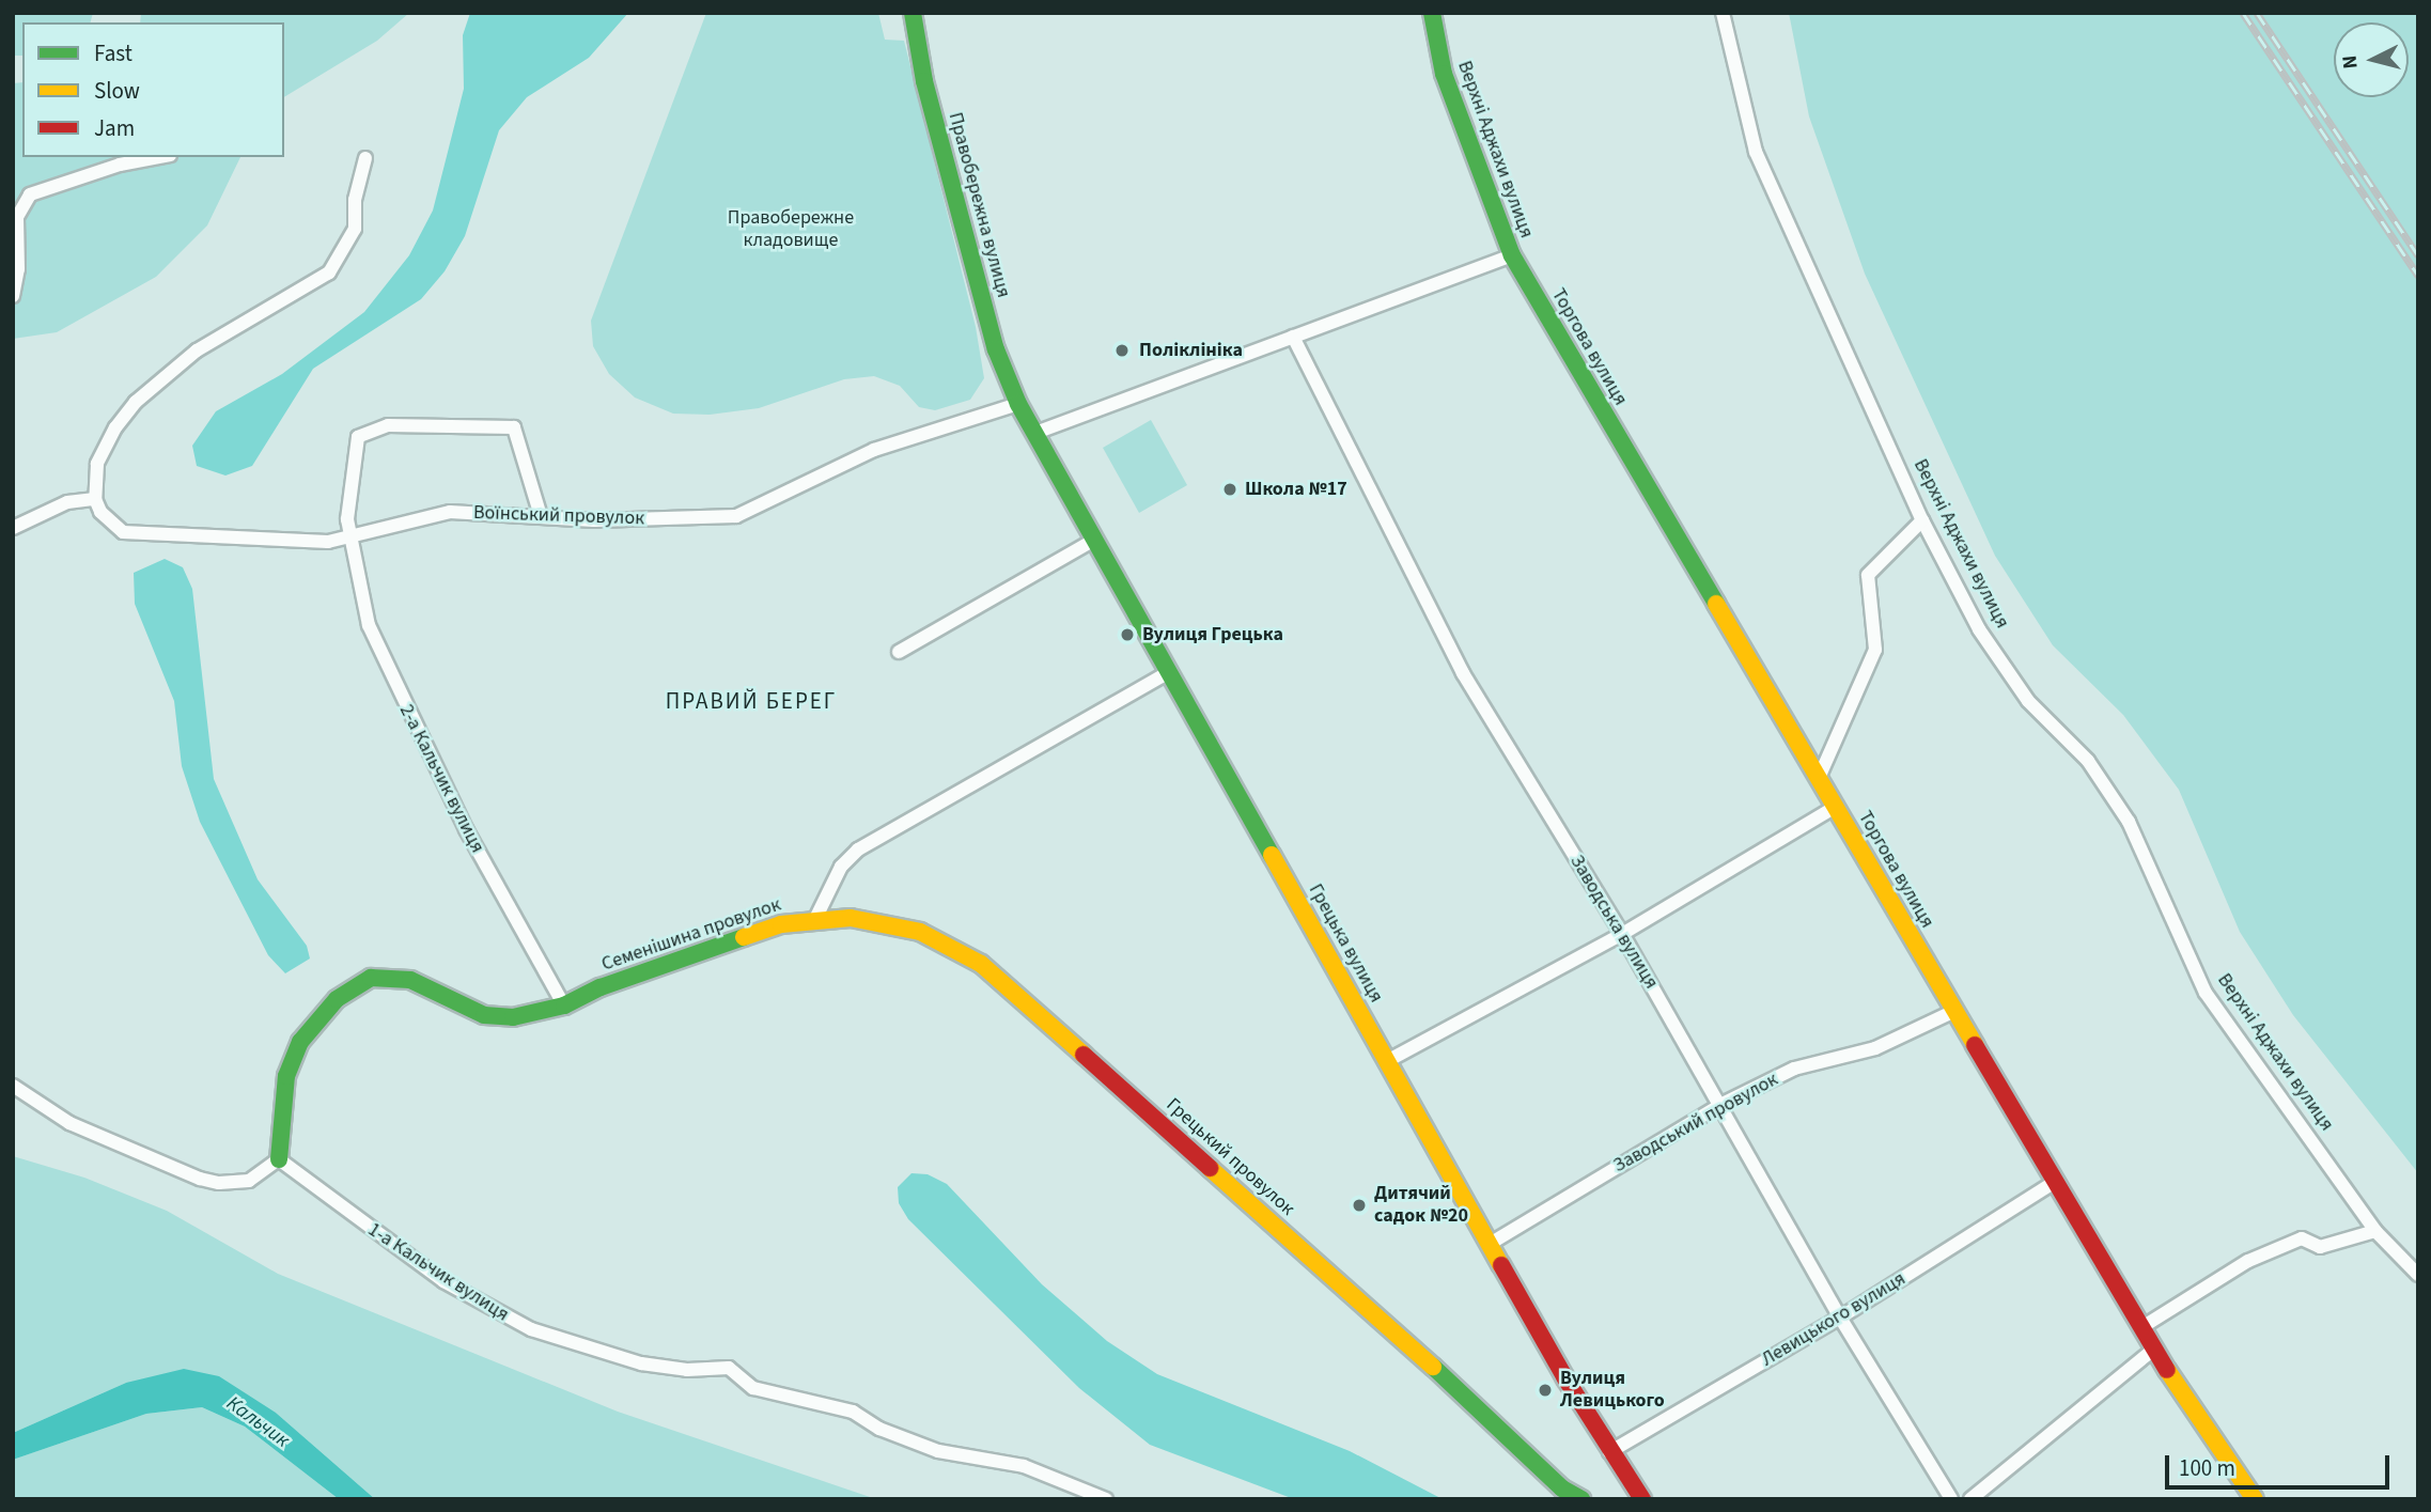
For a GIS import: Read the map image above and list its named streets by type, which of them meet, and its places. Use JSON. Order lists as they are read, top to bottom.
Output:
{
  "streets": {
    "street": [
      "Верхні Аджахи вулиця",
      "Правобережна вулиця",
      "Торгова вулиця",
      "Воїнський провулок",
      "2-а Кальчик вулиця",
      "Заводська вулиця",
      "Семенішина провулок",
      "Грецька вулиця",
      "Заводський провулок",
      "Грецький провулок",
      "1-а Кальчик вулиця",
      "Левицького вулиця"
    ]
  },
  "crossings": [
    ["Верхні Аджахи вулиця", "Торгова вулиця"],
    ["Правобережна вулиця", "Воїнський провулок"],
    ["Правобережна вулиця", "Грецька вулиця"],
    ["Торгова вулиця", "Заводський провулок"],
    ["Торгова вулиця", "Левицького вулиця"],
    ["Воїнський провулок", "2-а Кальчик вулиця"],
    ["Воїнський провулок", "Грецька вулиця"],
    ["2-а Кальчик вулиця", "Семенішина провулок"],
    ["Заводська вулиця", "Заводський провулок"],
    ["Заводська вулиця", "Левицького вулиця"],
    ["Семенішина провулок", "Грецький провулок"],
    ["Семенішина провулок", "1-а Кальчик вулиця"],
    ["Грецька вулиця", "Заводський провулок"],
    ["Грецька вулиця", "Левицького вулиця"]
  ],
  "districts": ["ПРАВИЙ БЕРЕГ"],
  "water": ["Кальчик"],
  "parks": ["Правобережне кладовище"],
  "places": [
    "Поліклініка",
    "Школа №17",
    "Вулиця Грецька",
    "Дитячий садок №20",
    "Вулиця Левицького"
  ],
  "legend": ["Fast", "Slow", "Jam"],
  "scale_bar": "100 m",
  "north": "left"
}
